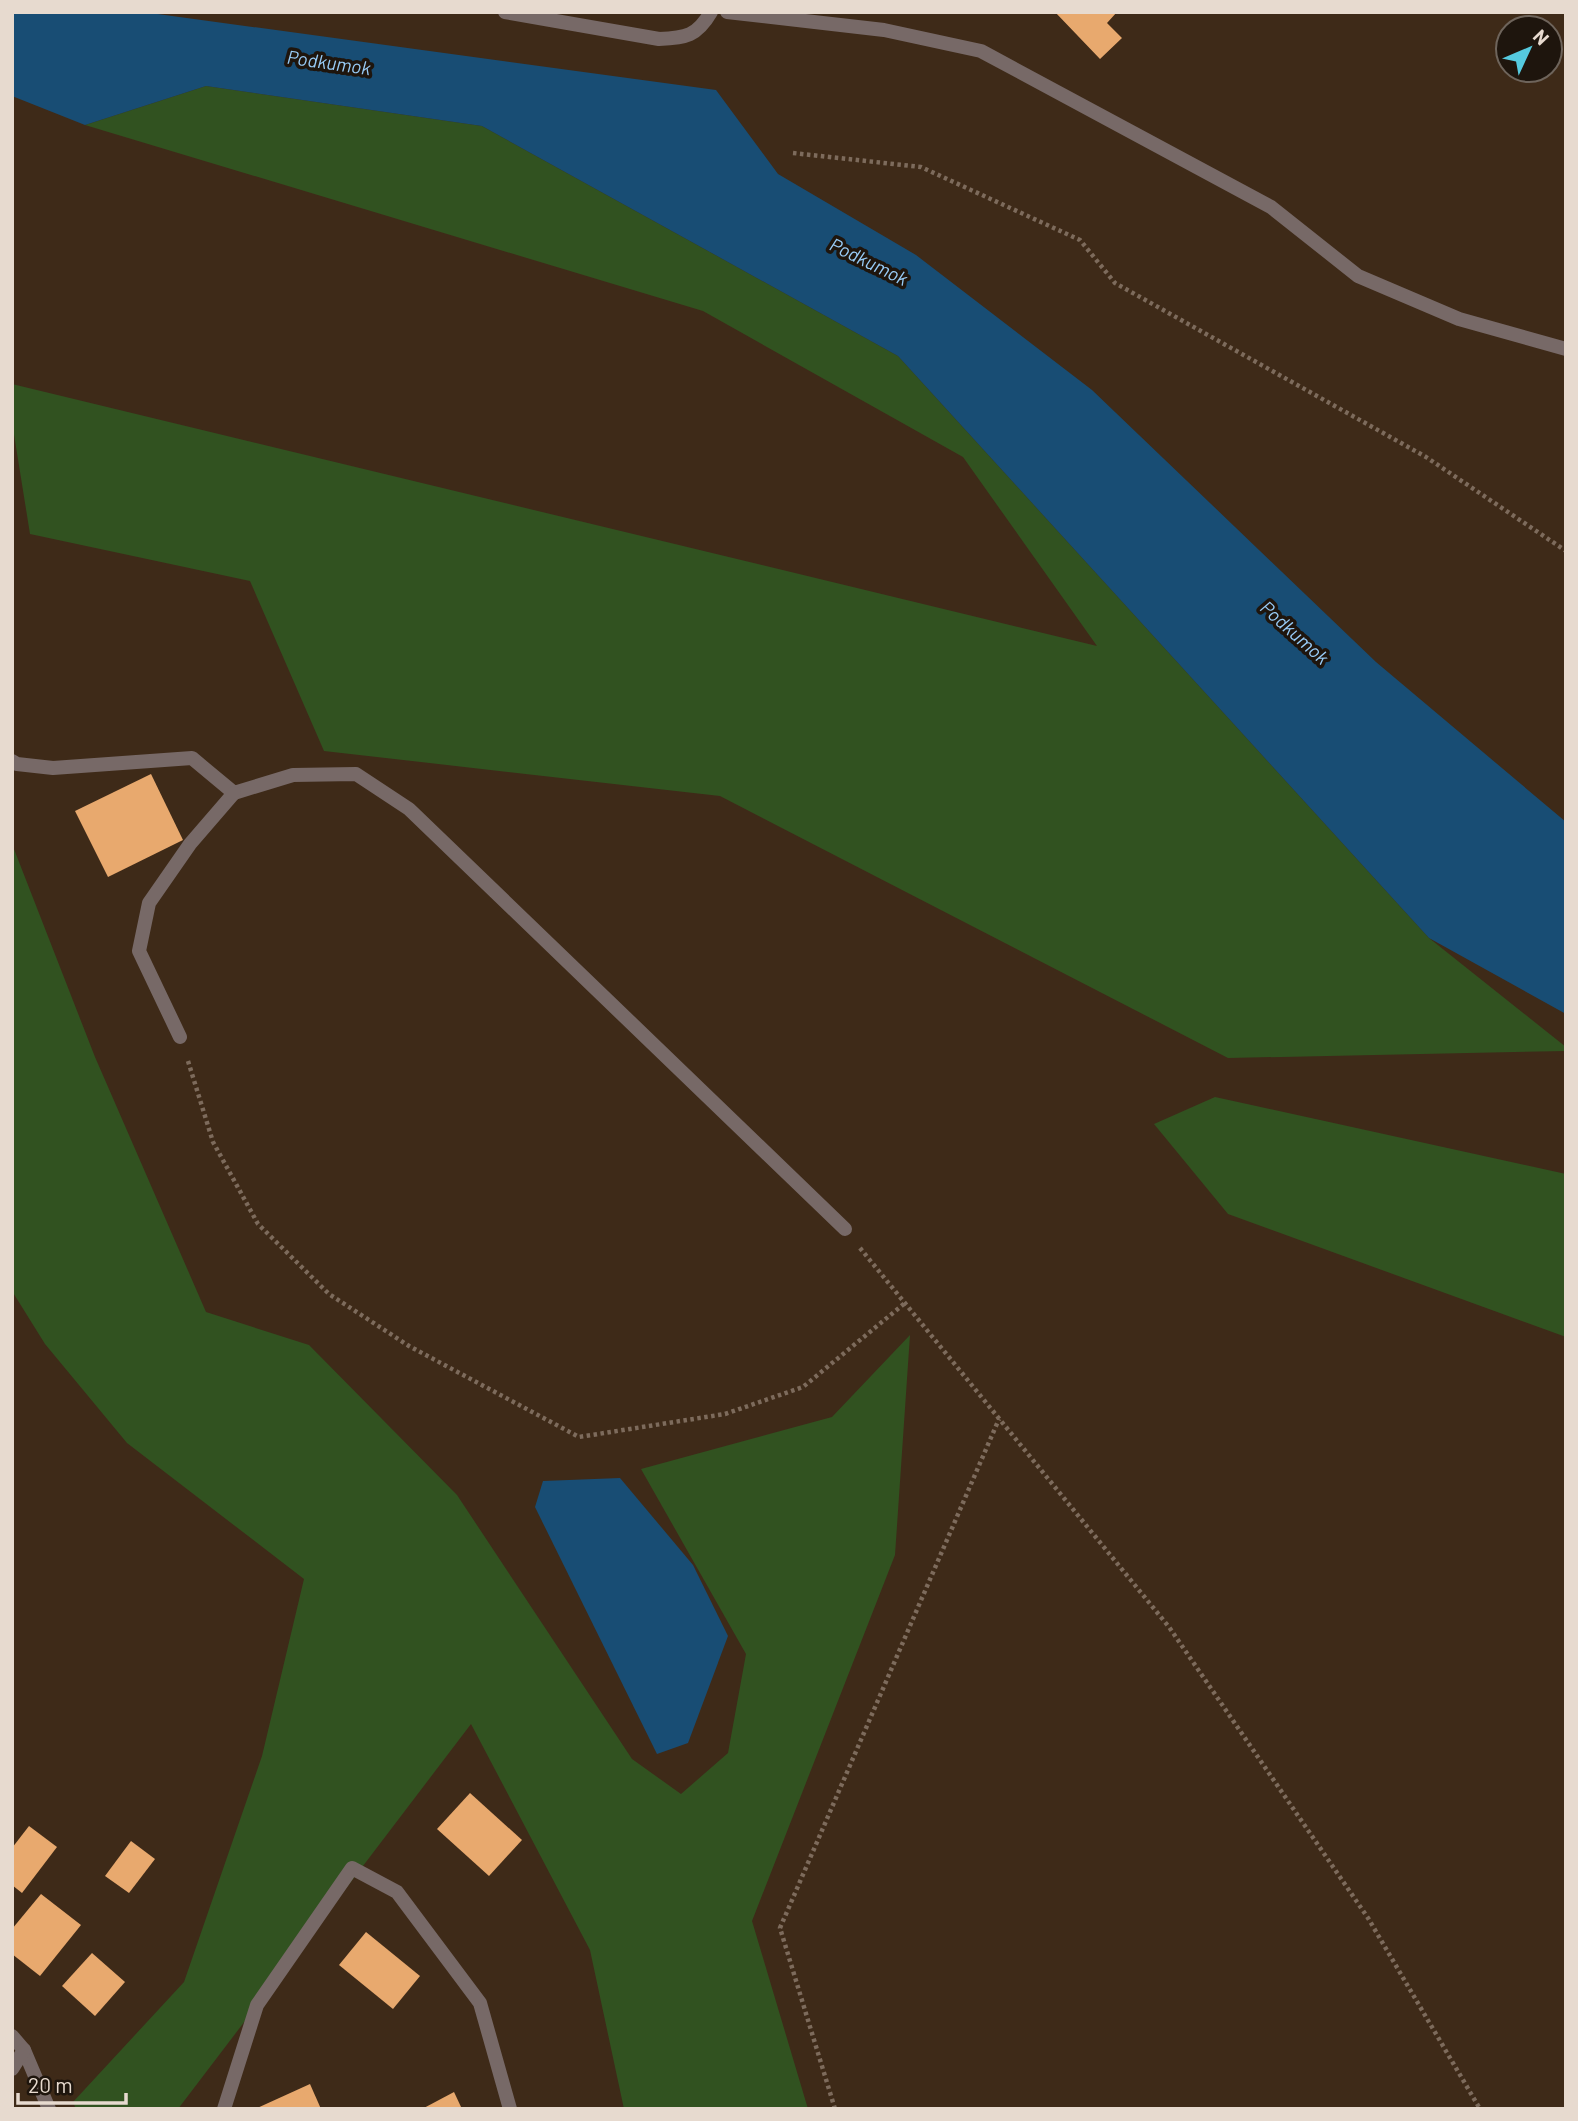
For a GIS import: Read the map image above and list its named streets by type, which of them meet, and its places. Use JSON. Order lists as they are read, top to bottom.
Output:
{
  "water": ["Podkumok"],
  "scale_bar": "20 m",
  "north": "top right"
}
